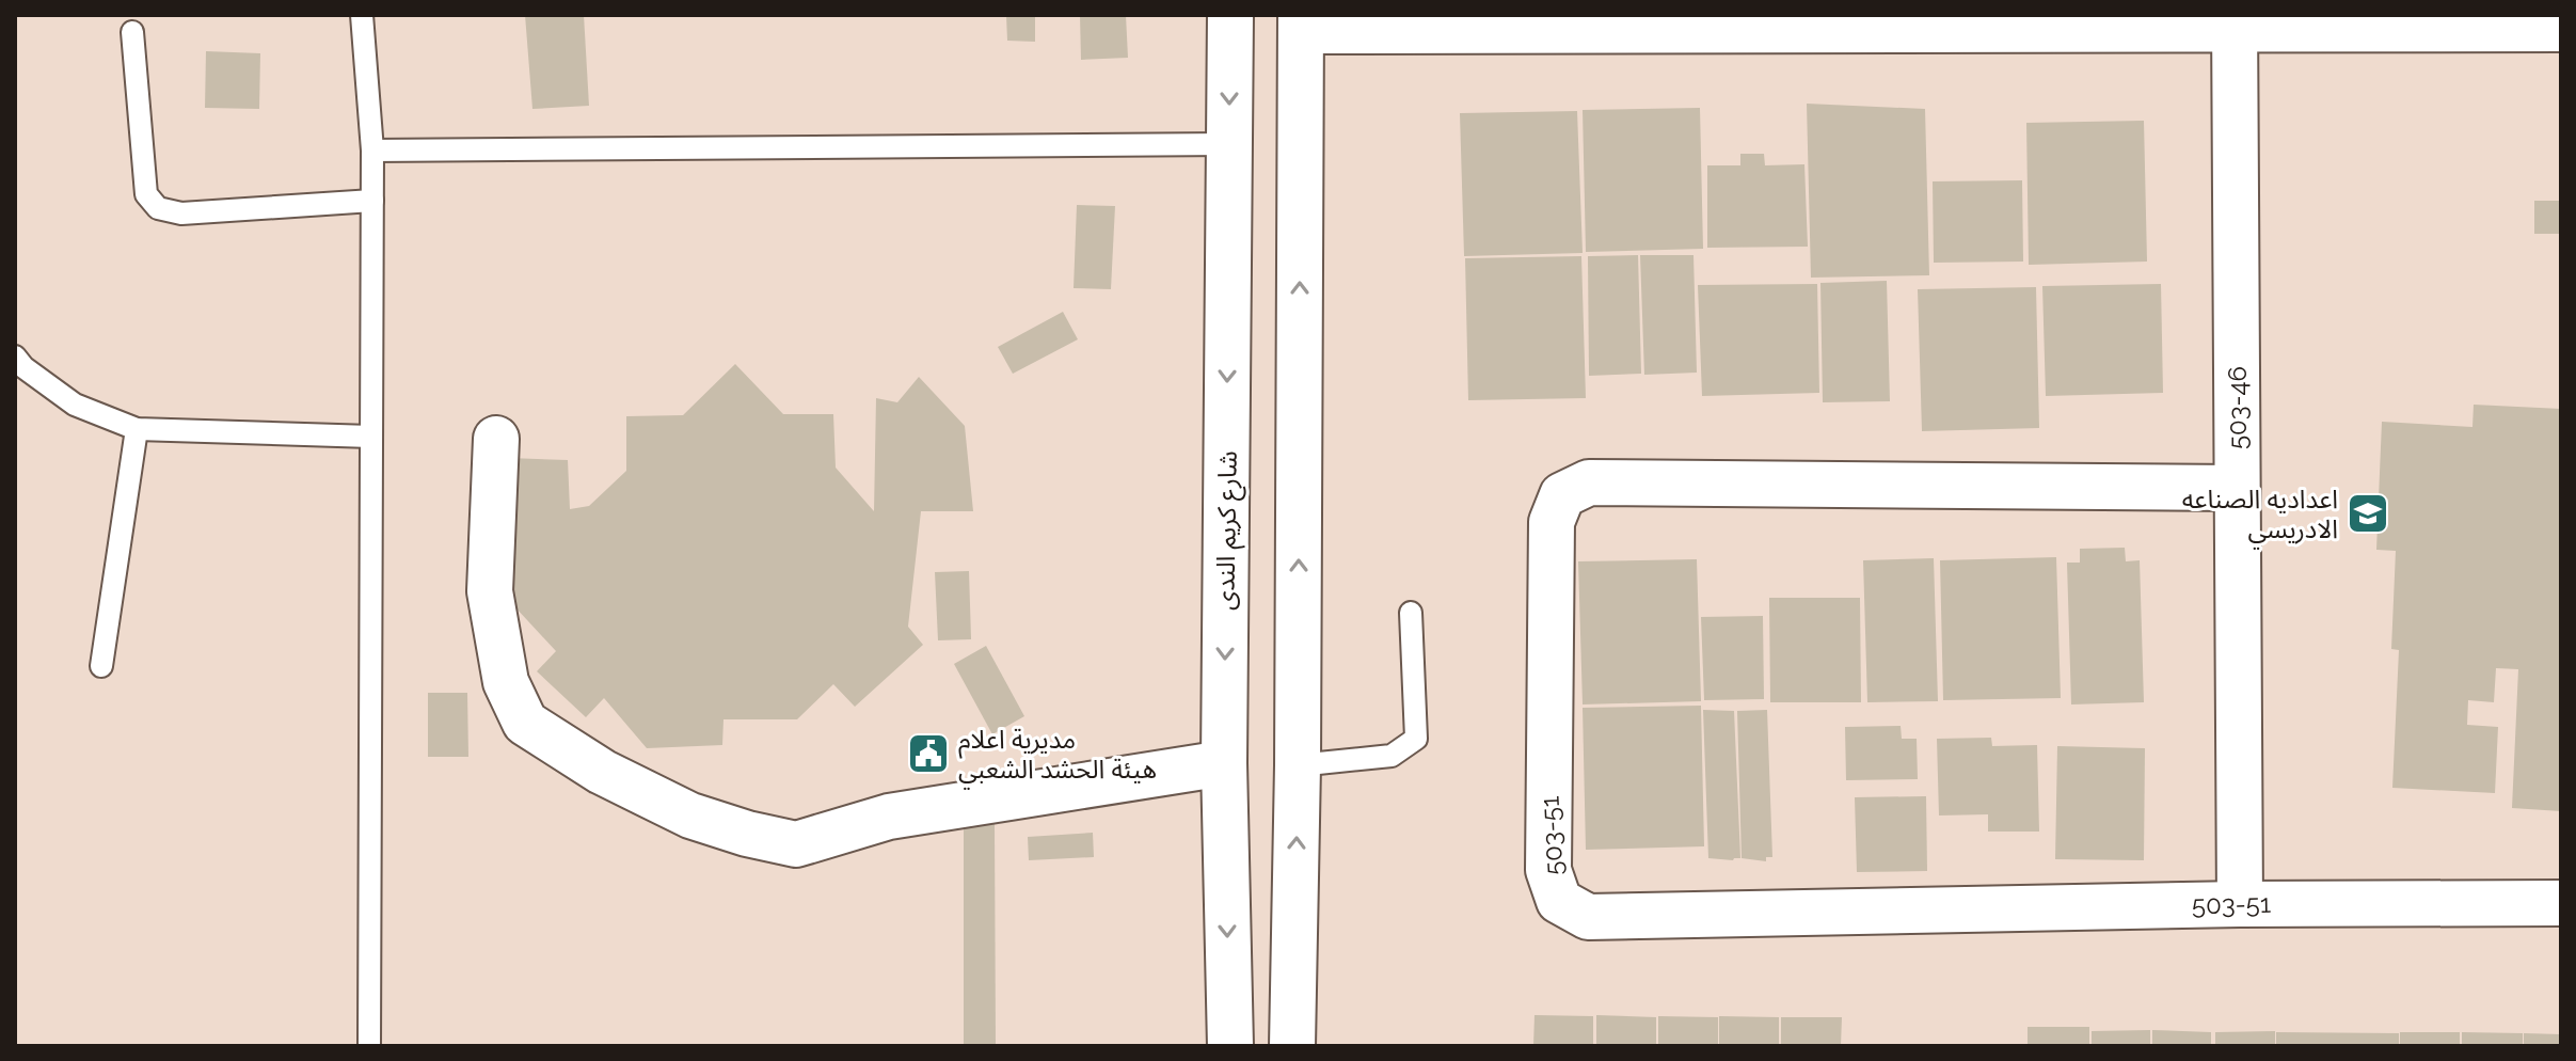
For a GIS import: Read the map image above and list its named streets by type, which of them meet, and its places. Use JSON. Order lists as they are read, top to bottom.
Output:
{
  "streets": {
    "street": ["503-46", "شارع كريم الندى", "503-51"]
  },
  "crossings": [
    ["503-46", "503-51"]
  ],
  "places": {
    "school or university": ["اعداديه الصناعه الادريسي"],
    "public building": ["مديرية اعلام هيئة الحشد الشعبي"]
  }
}
